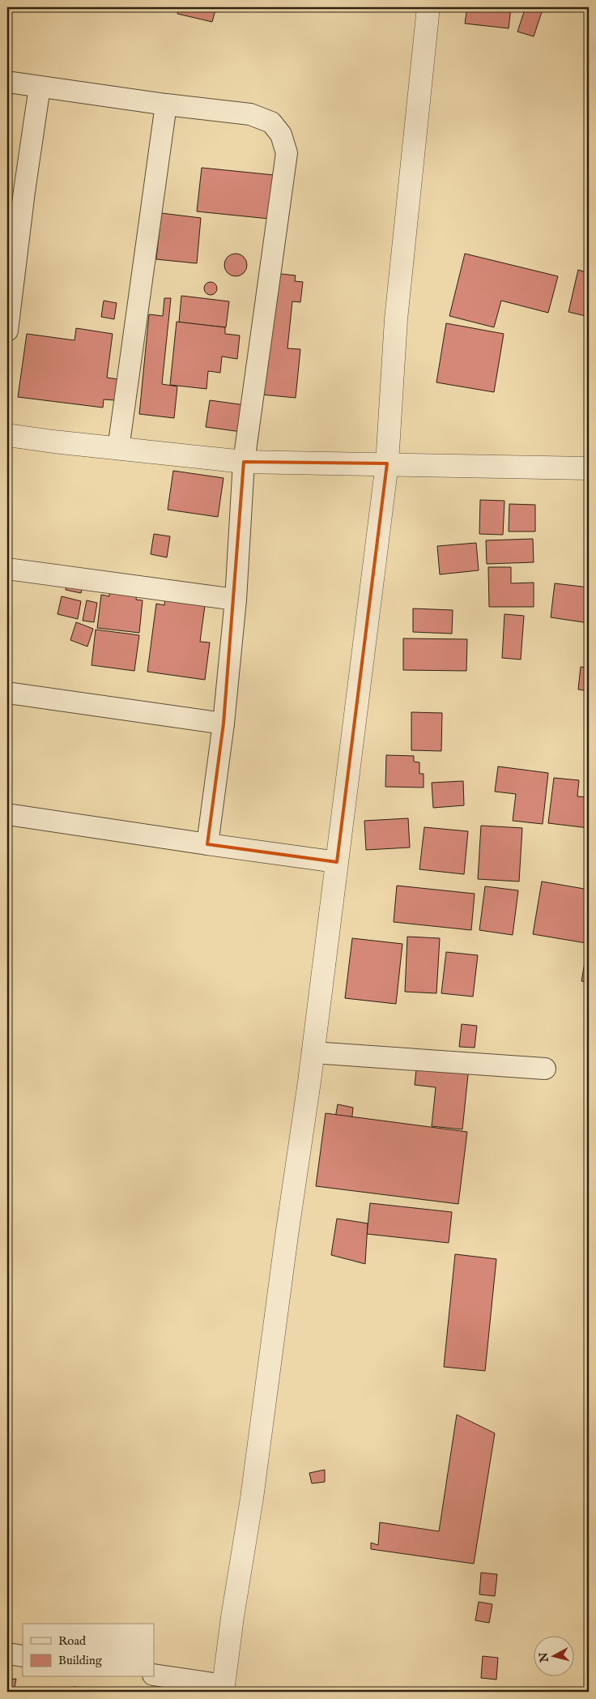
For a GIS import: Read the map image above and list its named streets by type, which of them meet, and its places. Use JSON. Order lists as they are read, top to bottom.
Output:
{
  "legend": ["Road", "Building"],
  "north": "left"
}
